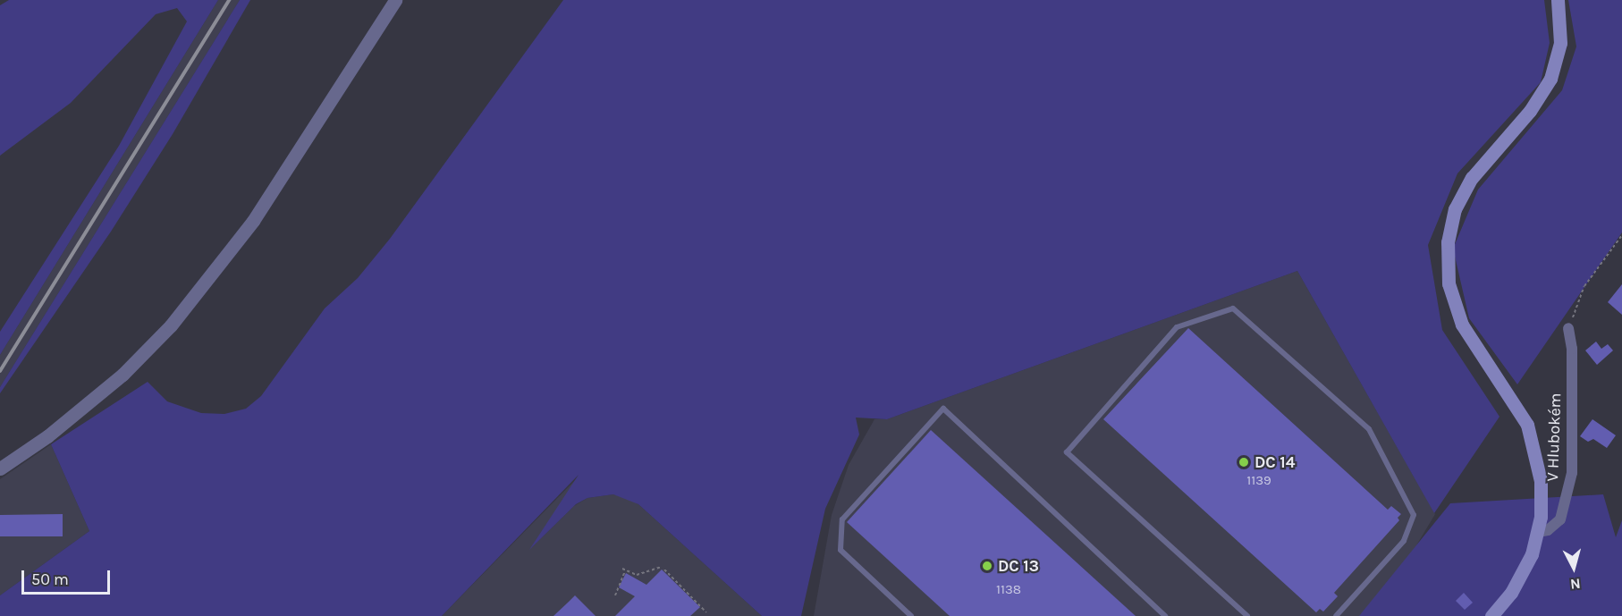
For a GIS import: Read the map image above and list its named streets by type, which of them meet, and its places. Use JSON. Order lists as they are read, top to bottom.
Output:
{
  "streets": {
    "street": ["V Hlubokém"]
  },
  "places": ["DC 14", "DC 13"],
  "house_numbers": ["1139", "1138"],
  "scale_bar": "50 m",
  "north": "bottom"
}
